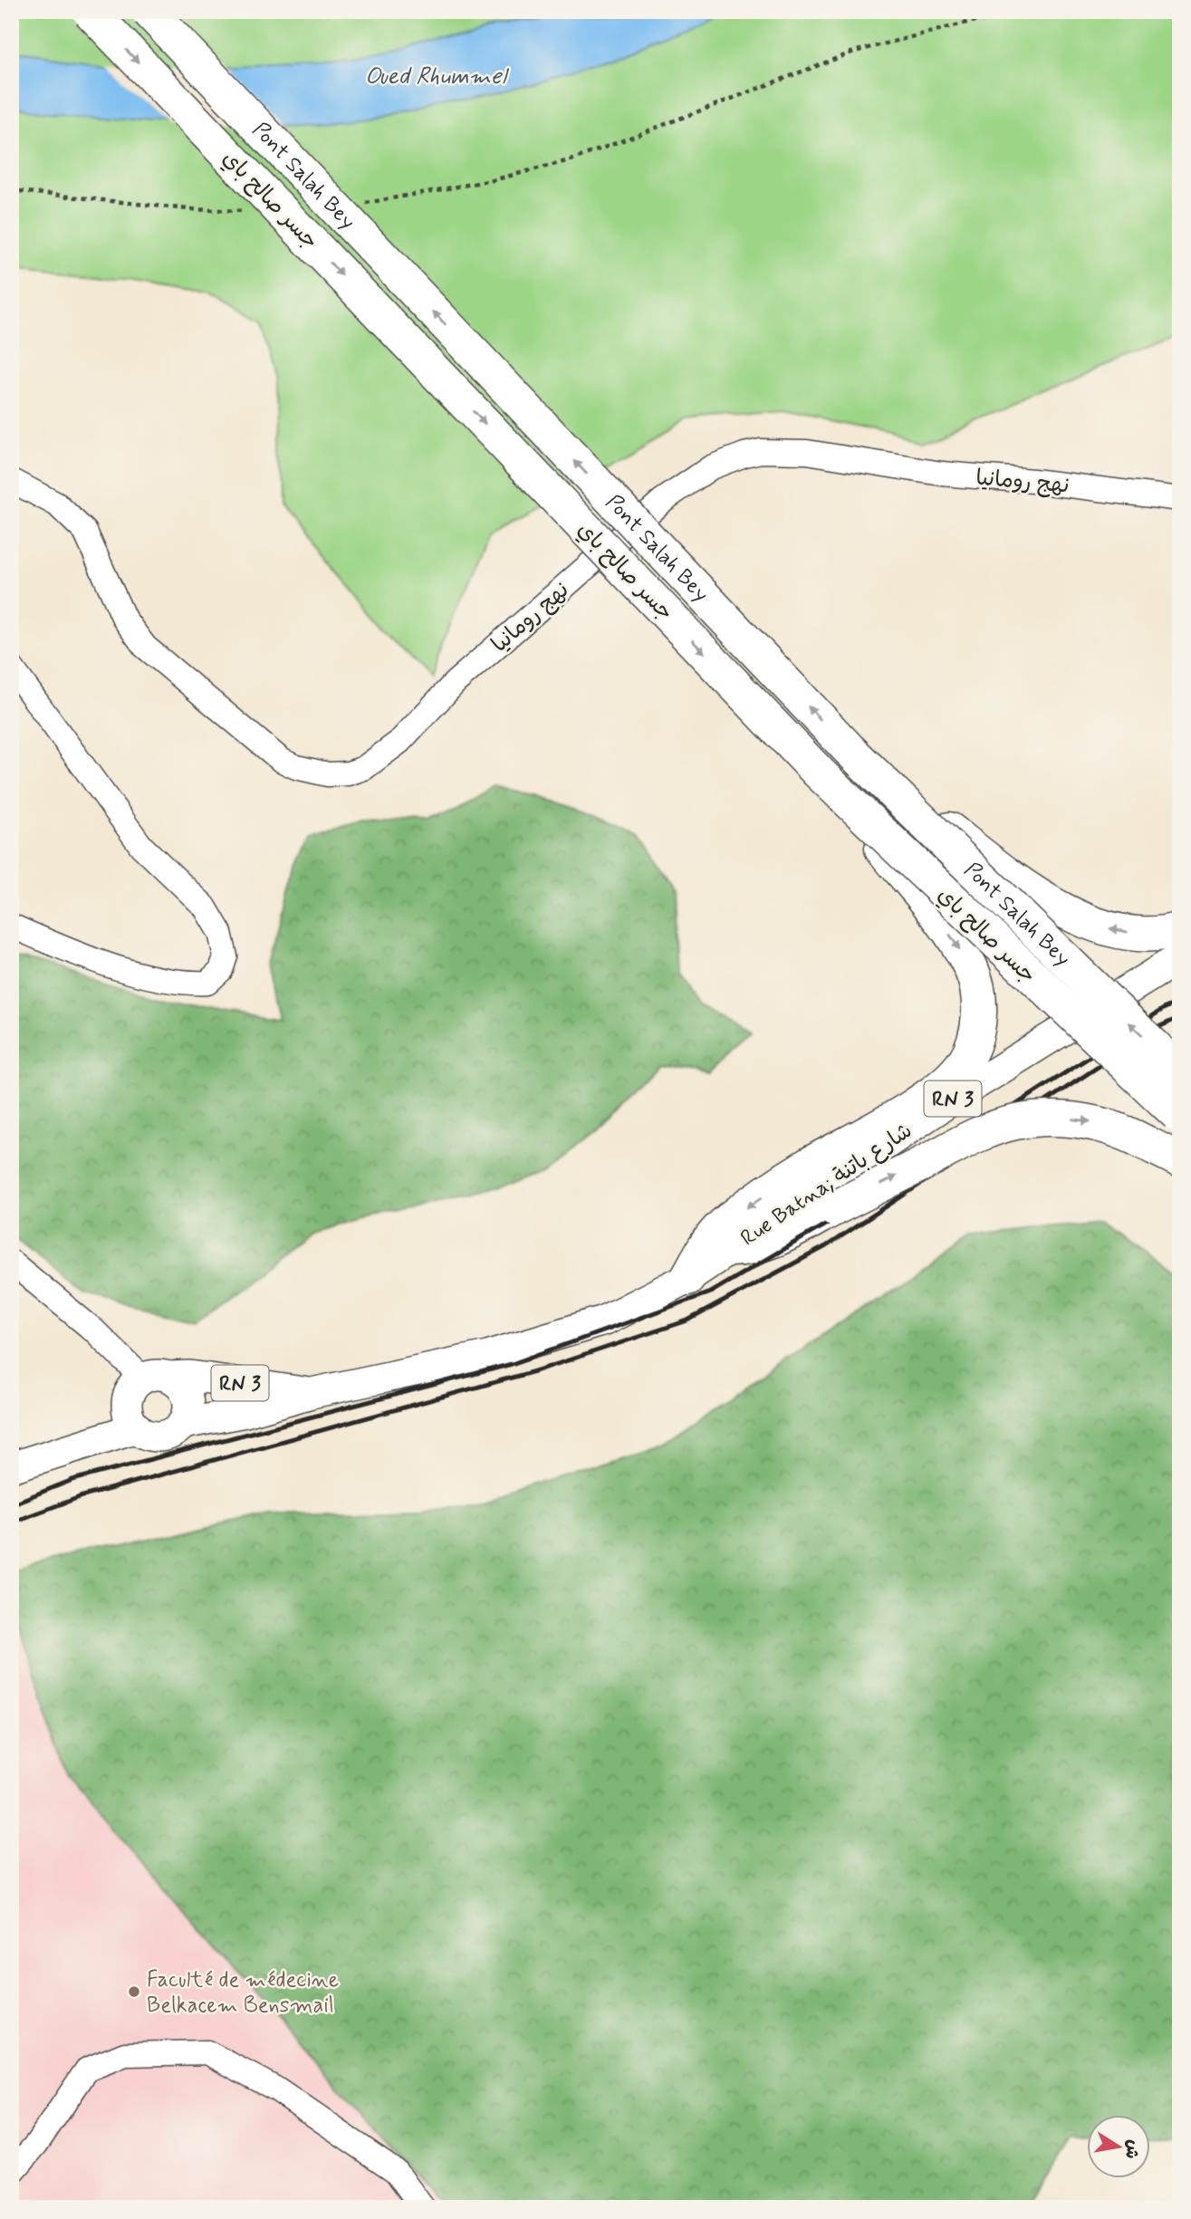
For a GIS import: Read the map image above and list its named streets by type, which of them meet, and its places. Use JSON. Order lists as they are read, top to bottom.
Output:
{
  "streets": {
    "highway": ["Pont Salah Bey", "جسر صالح باي"],
    "main road": ["RN 3", "Rue Batna; شارع باتنة"],
    "street": ["نهج رومانيا"]
  },
  "crossings": [
    ["RN 3", "Rue Batna; شارع باتنة"]
  ],
  "one_way": ["Pont Salah Bey", "جسر صالح باي"],
  "water": ["Oued Rhummel"],
  "places": ["Faculté de médecine Belkacem Bensmail"],
  "north": "right"
}
